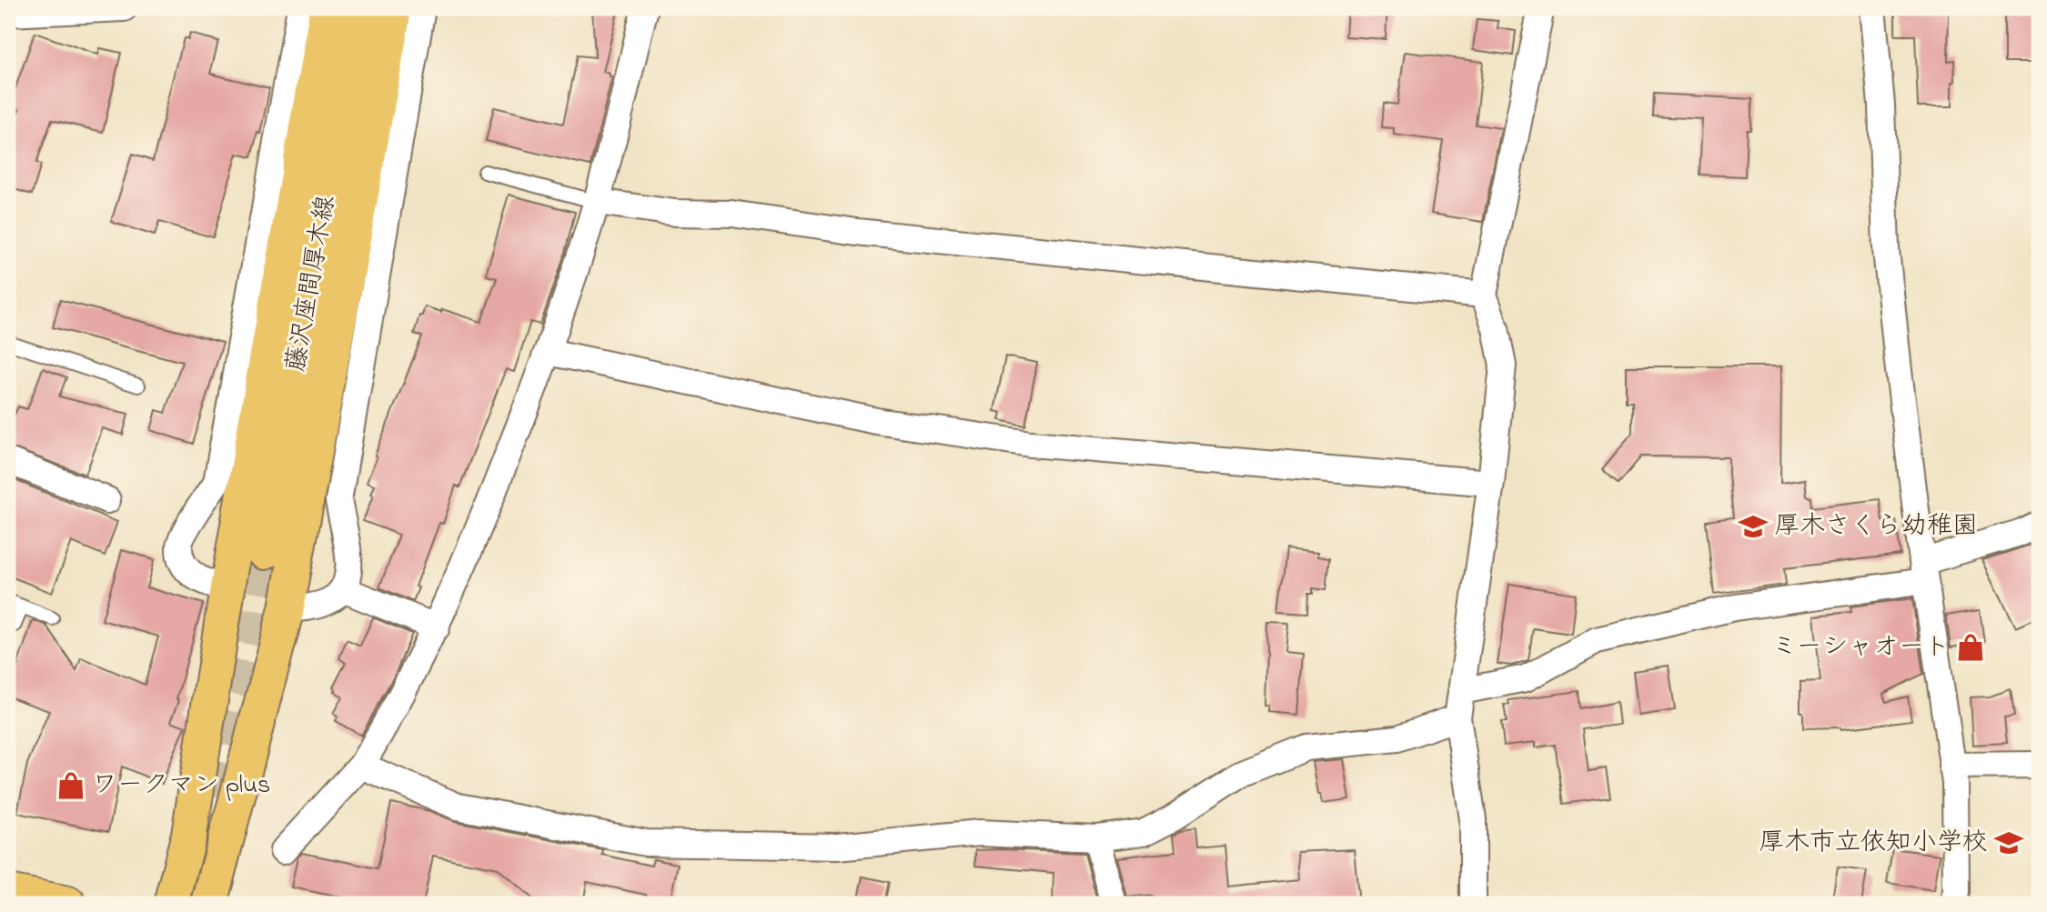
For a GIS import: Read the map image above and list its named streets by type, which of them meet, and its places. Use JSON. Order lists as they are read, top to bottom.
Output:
{
  "streets": {
    "main road": ["藤沢座間厚木線"]
  },
  "places": {
    "school or university": ["厚木さくら幼稚園", "厚木市立依知小学校"],
    "shop": ["ミーシャオート", "ワークマン plus"]
  }
}
